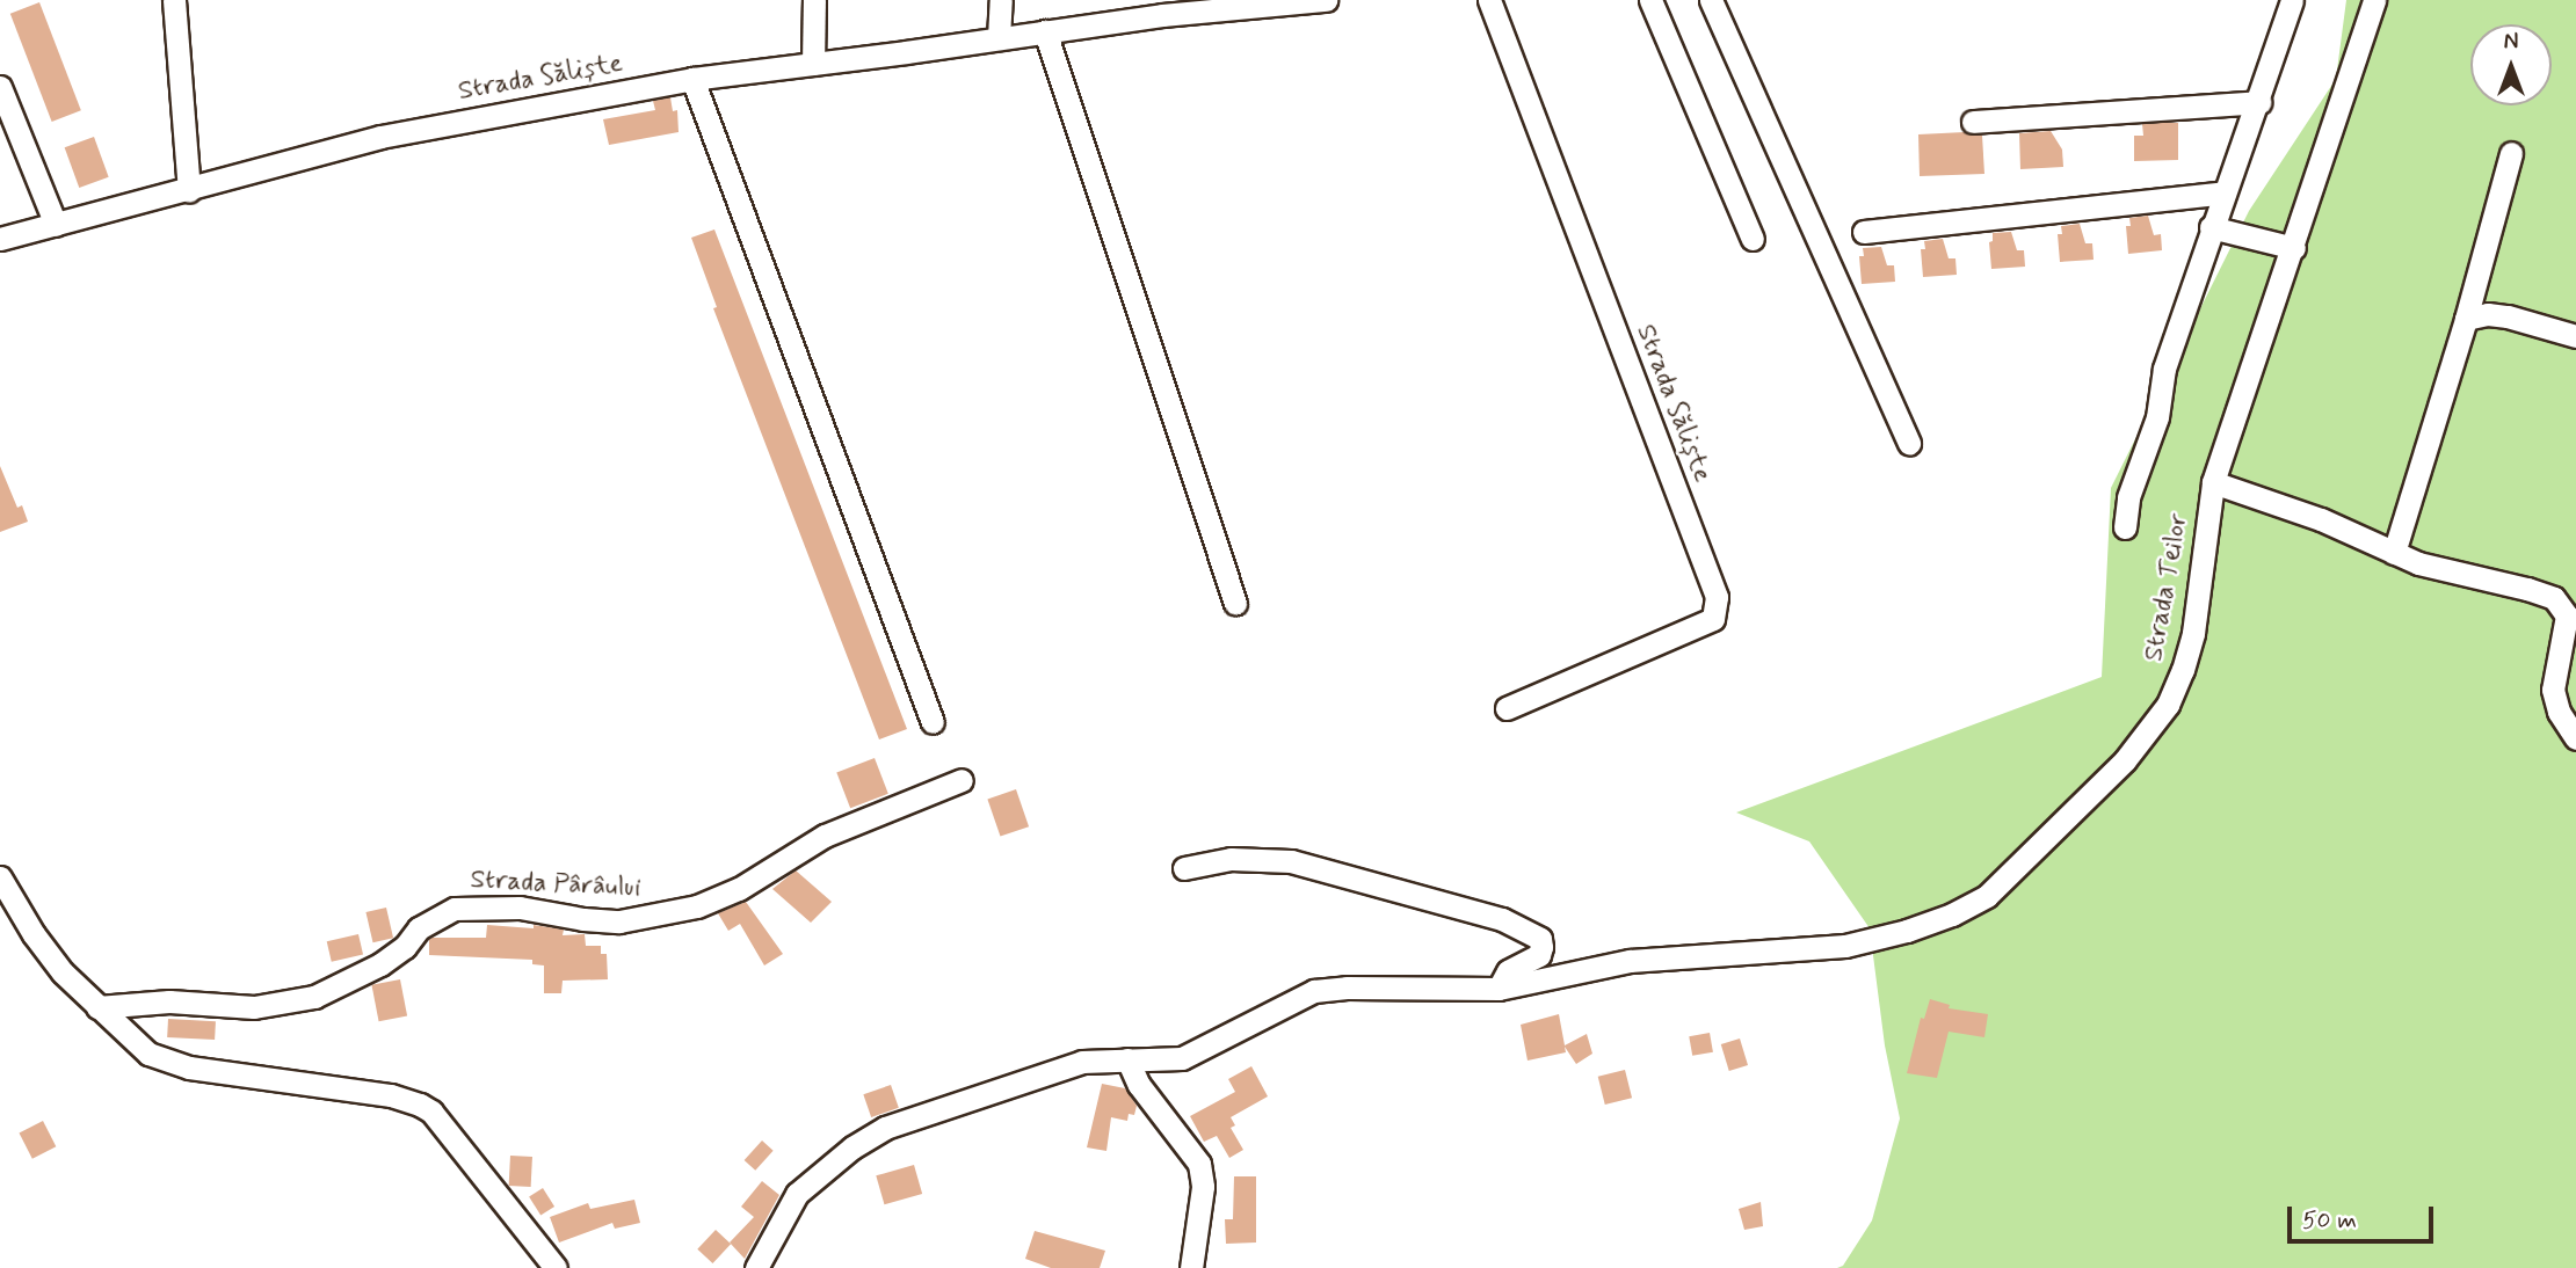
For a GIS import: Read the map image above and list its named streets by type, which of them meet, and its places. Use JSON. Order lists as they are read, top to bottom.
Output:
{
  "streets": {
    "street": ["Strada Săliște", "Strada Teilor", "Strada Pârâului"]
  },
  "scale_bar": "50 m",
  "north": "top"
}
